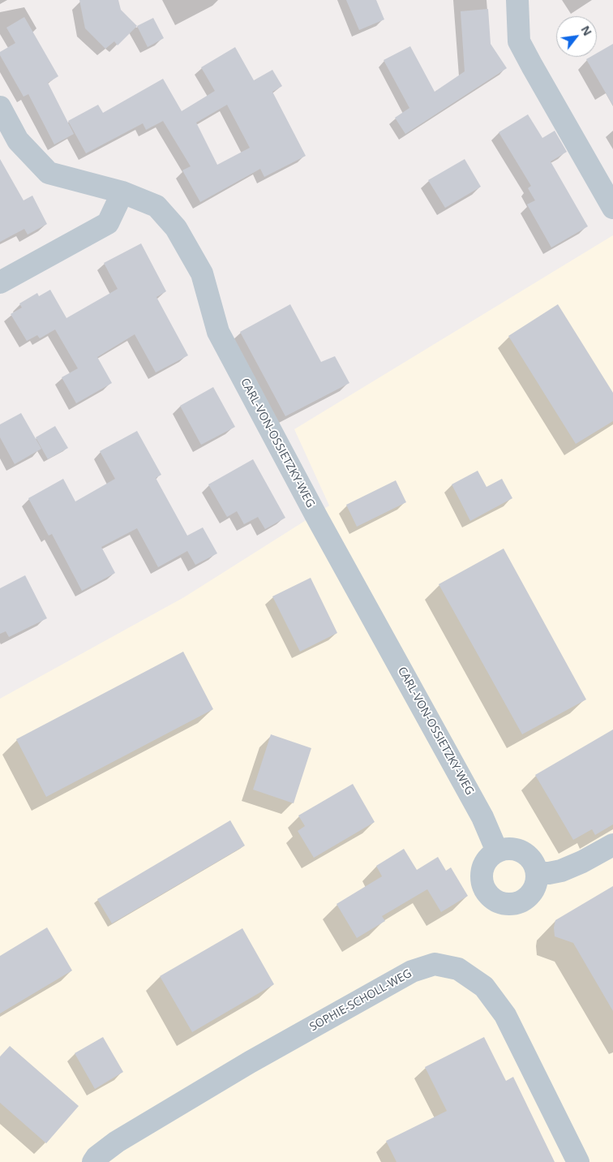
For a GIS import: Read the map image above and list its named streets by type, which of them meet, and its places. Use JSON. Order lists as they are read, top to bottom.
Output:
{
  "streets": {
    "street": ["CARL-VON-OSSIETZKY-WEG", "SOPHIE-SCHOLL-WEG"]
  },
  "north": "top right"
}
